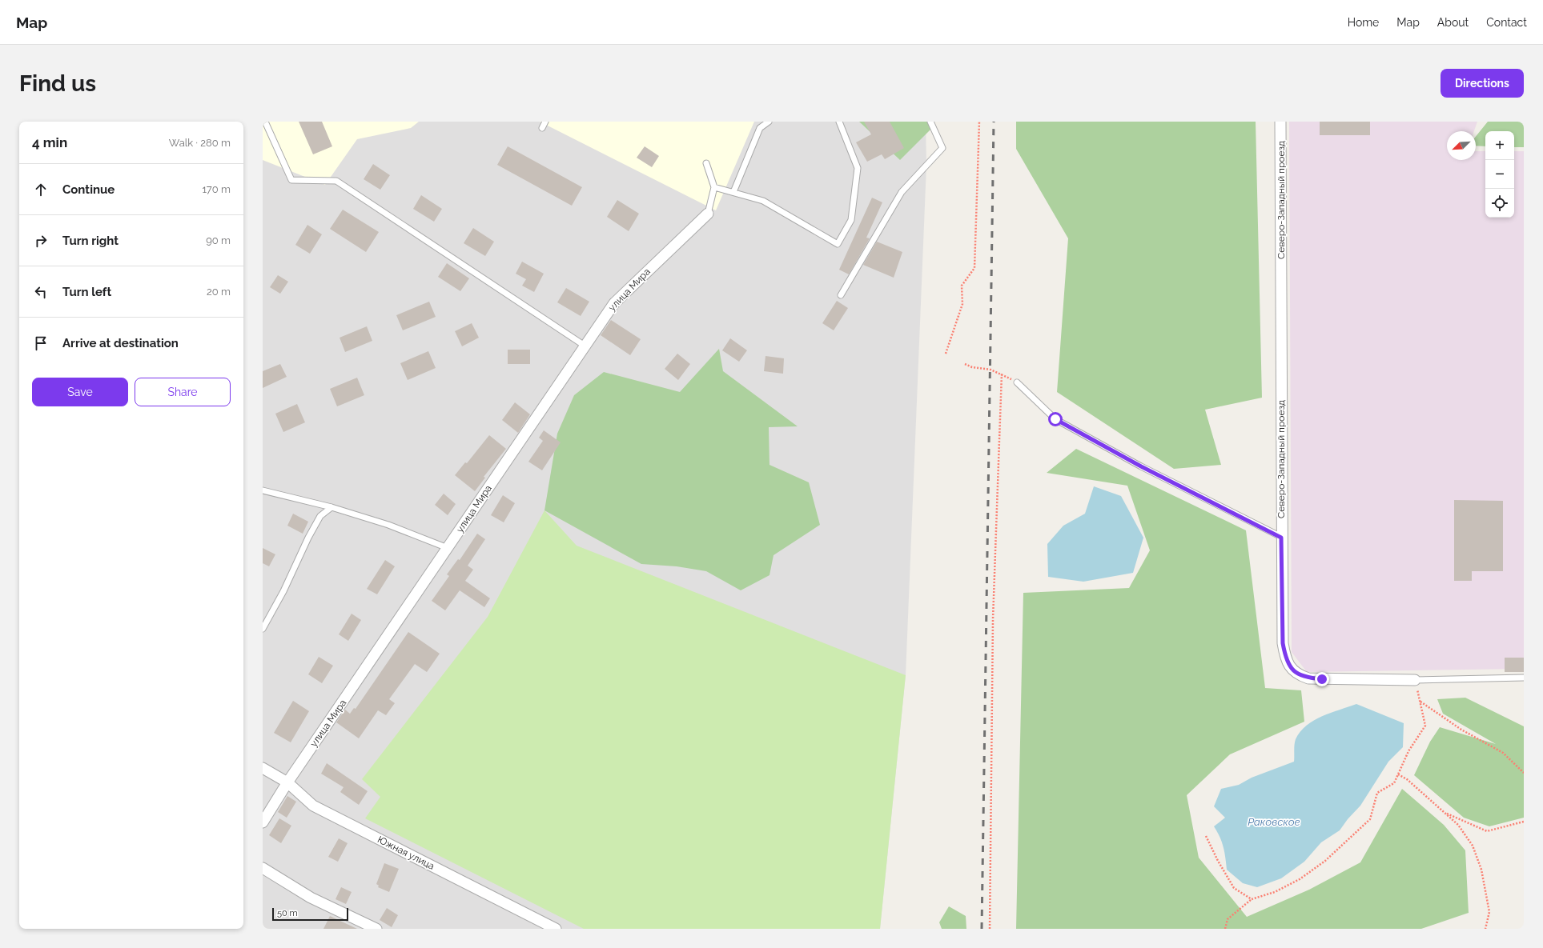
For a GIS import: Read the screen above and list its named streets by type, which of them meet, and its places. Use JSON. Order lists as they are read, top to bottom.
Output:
{
  "streets": {
    "street": ["Северо-Западный проезд", "улица Мира", "Южная улица"]
  },
  "crossings": [
    ["улица Мира", "Южная улица"]
  ],
  "water": ["Раковское"],
  "scale_bar": "50 m",
  "north": "bottom left",
  "page": {
    "header": "Map",
    "nav": [
      "Home",
      "Map",
      "About",
      "Contact"
    ],
    "buttons": [
      "Directions",
      ["Save", "Share"]
    ],
    "title": "Find us",
    "heading": ["4 min", "Walk · 280 m"],
    "map_buttons": ["+", "−"],
    "list": [
      ["Continue", "170 m"],
      ["Turn right", "90 m"],
      ["Turn left", "20 m"],
      "Arrive at destination"
    ],
    "scale": "50 m"
  }
}
